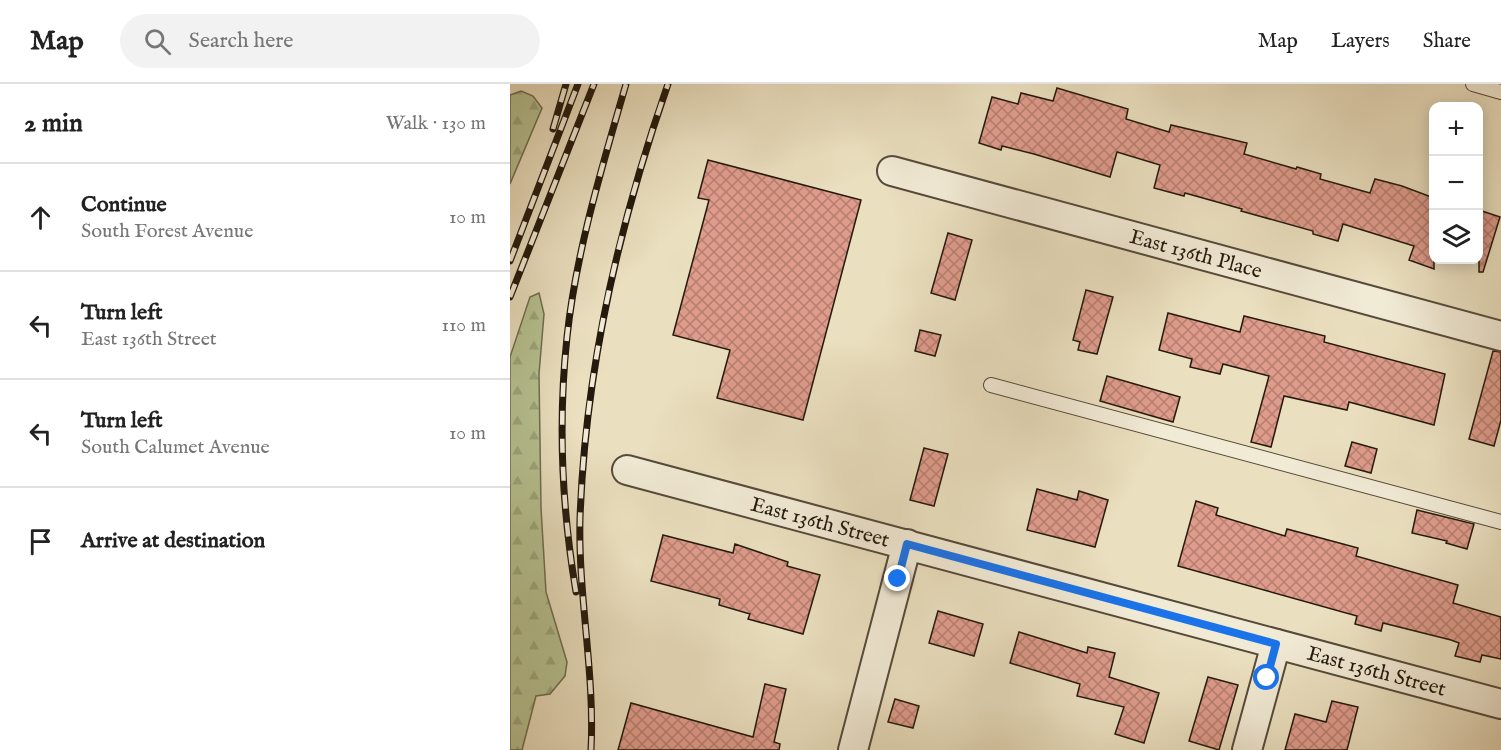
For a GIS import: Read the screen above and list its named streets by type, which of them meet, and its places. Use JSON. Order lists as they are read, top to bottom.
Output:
{
  "streets": {
    "street": ["East 136th Place", "East 136th Street"]
  },
  "page": {
    "header": "Map",
    "search": "Search here",
    "nav": ["Map", "Layers", "Share"],
    "heading": ["2 min", "Walk · 130 m"],
    "map_buttons": ["+", "−"],
    "list": [
      ["Continue", "South Forest Avenue", "10 m"],
      ["Turn left", "East 136th Street", "110 m"],
      ["Turn left", "South Calumet Avenue", "10 m"],
      "Arrive at destination"
    ]
  }
}
